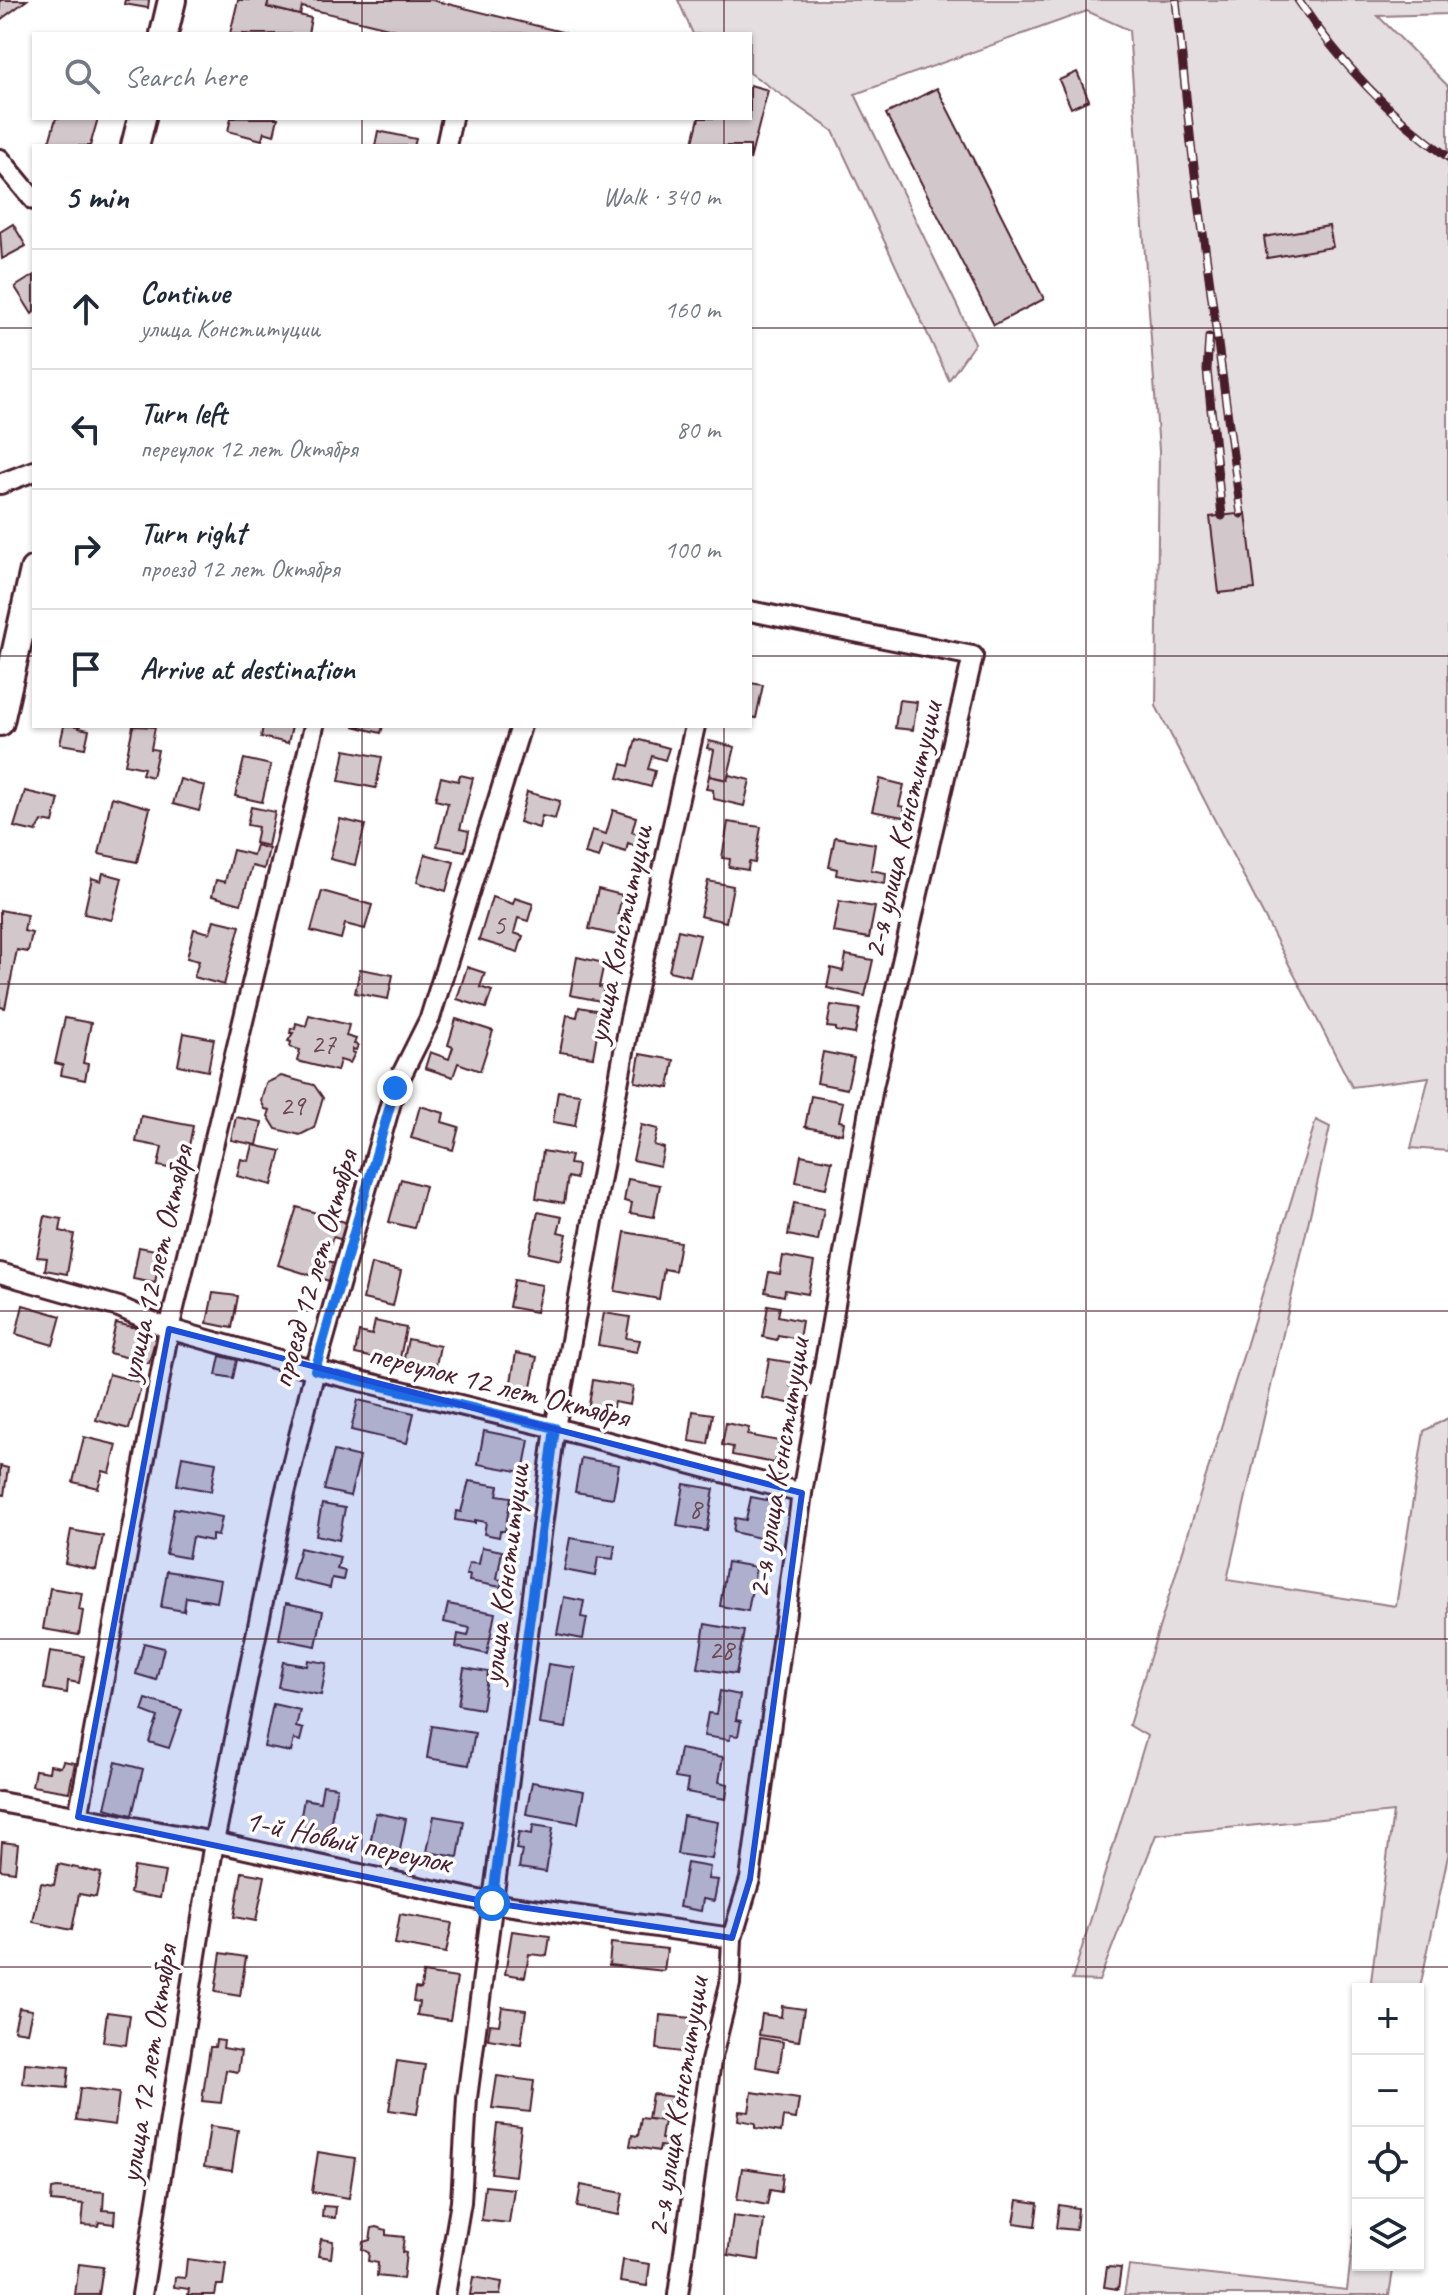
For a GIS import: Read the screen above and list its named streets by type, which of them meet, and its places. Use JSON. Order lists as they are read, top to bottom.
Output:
{
  "streets": {
    "street": [
      "2-я улица Конституции",
      "улица Конституции",
      "улица 12 лет Октября",
      "проезд 12 лет Октября",
      "переулок 12 лет Октября",
      "1-й Новый переулок"
    ]
  },
  "crossings": [
    ["2-я улица Конституции", "переулок 12 лет Октября"],
    ["2-я улица Конституции", "1-й Новый переулок"],
    ["улица Конституции", "переулок 12 лет Октября"],
    ["улица Конституции", "1-й Новый переулок"],
    ["улица 12 лет Октября", "проезд 12 лет Октября"],
    ["улица 12 лет Октября", "переулок 12 лет Октября"],
    ["улица 12 лет Октября", "1-й Новый переулок"],
    ["проезд 12 лет Октября", "переулок 12 лет Октября"],
    ["проезд 12 лет Октября", "1-й Новый переулок"]
  ],
  "house_numbers": [
    "5",
    "27",
    "29",
    "8",
    "28"
  ],
  "page": {
    "search": "Search here",
    "heading": ["5 min", "Walk · 340 m"],
    "list": [
      ["Continue", "улица Конституции", "160 m"],
      ["Turn left", "переулок 12 лет Октября", "80 m"],
      ["Turn right", "проезд 12 лет Октября", "100 m"],
      "Arrive at destination"
    ],
    "map_buttons": ["+", "−"]
  }
}
